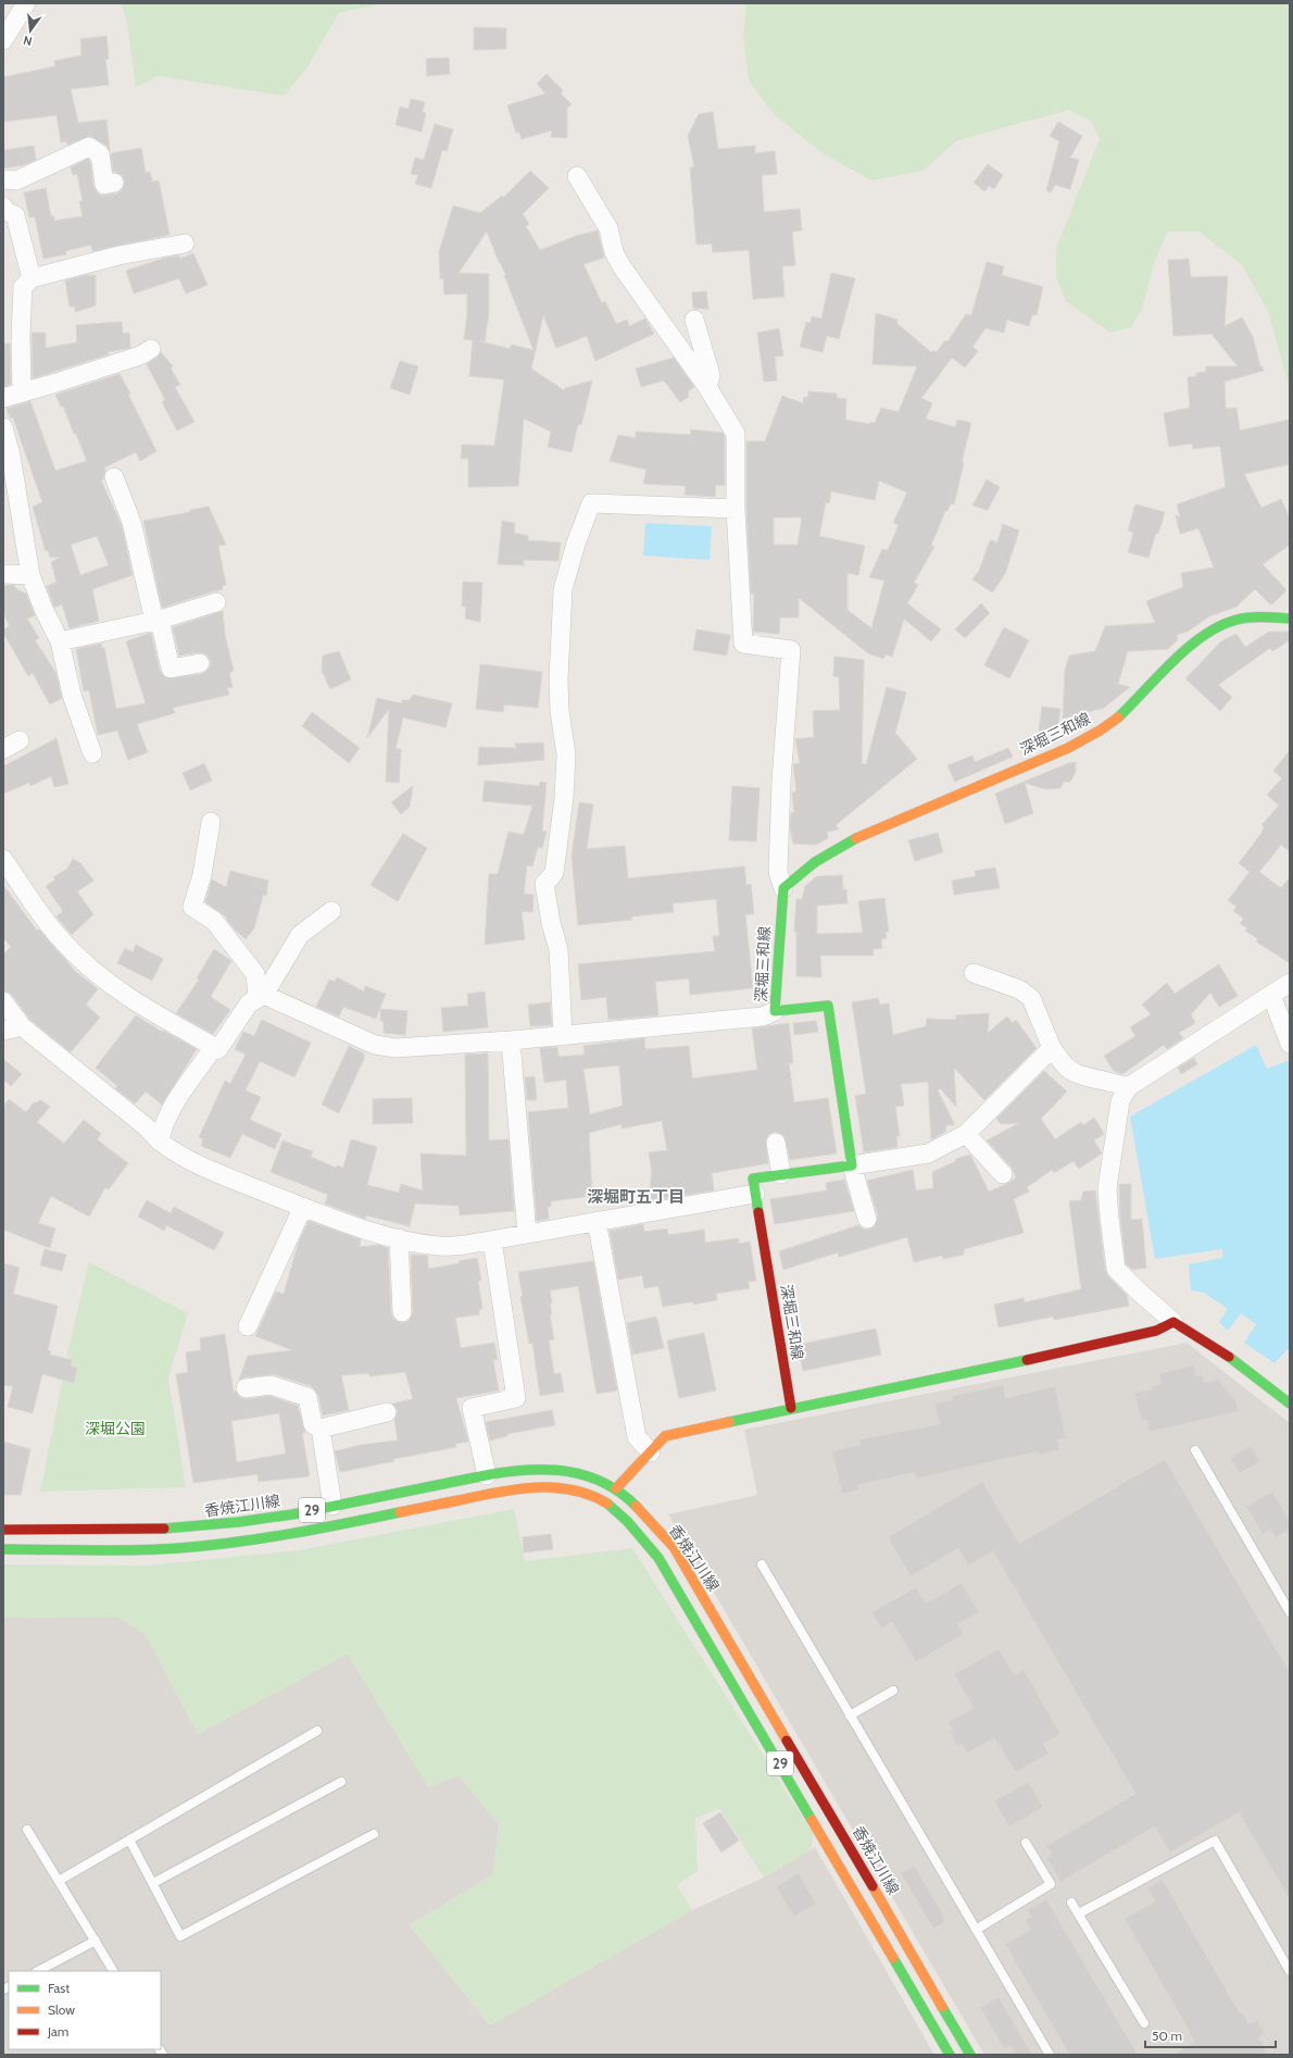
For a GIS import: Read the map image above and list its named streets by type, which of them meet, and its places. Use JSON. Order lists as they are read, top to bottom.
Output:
{
  "streets": {
    "main road": ["深堀三和線", "香焼江川線", "29"]
  },
  "districts": ["深堀町五丁目"],
  "parks": ["深堀公園"],
  "legend": ["Fast", "Slow", "Jam"],
  "scale_bar": "50 m",
  "north": "bottom"
}
